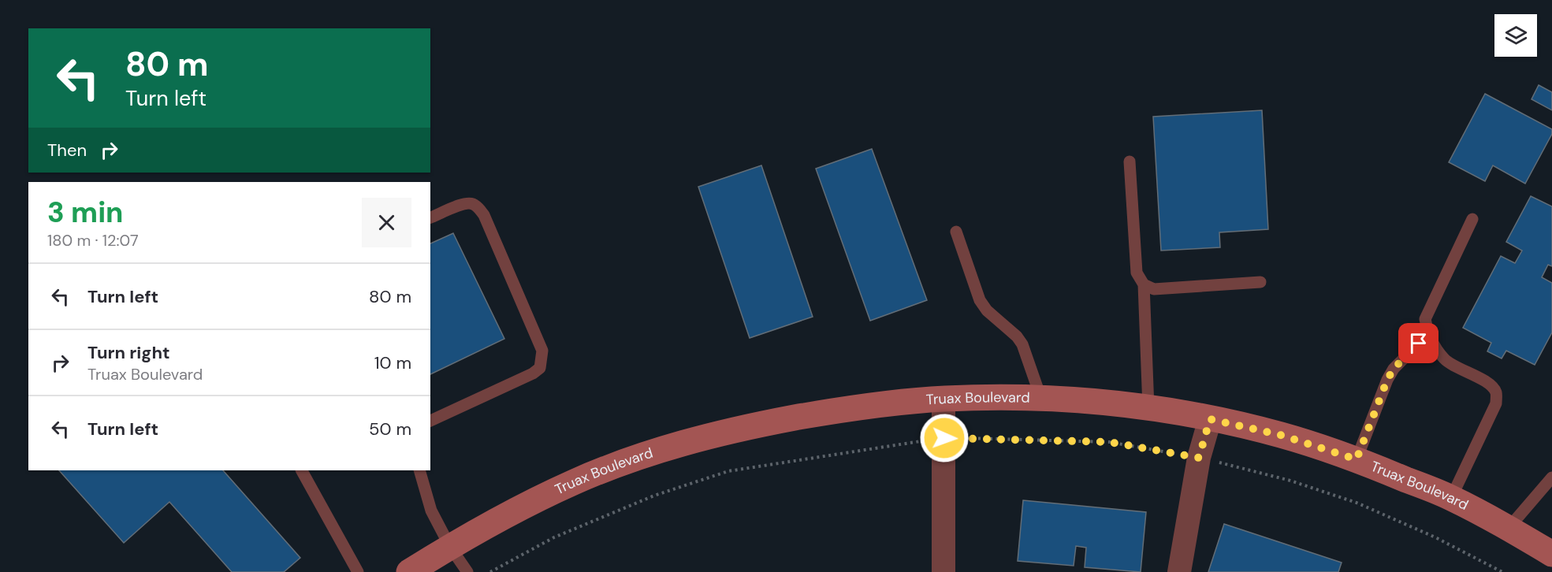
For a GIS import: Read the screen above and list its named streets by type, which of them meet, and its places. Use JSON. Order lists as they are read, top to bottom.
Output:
{
  "streets": {
    "main road": ["Truax Boulevard"]
  },
  "page": {
    "turn": ["80 m", "Turn left"],
    "then": "Then",
    "heading": ["3 min", "180 m · 12:07"],
    "list": [
      {
        "name": "Turn left",
        "value": "80 m"
      },
      {
        "name": "Turn right",
        "note": "Truax Boulevard",
        "value": "10 m"
      },
      {
        "name": "Turn left",
        "value": "50 m"
      }
    ]
  }
}
